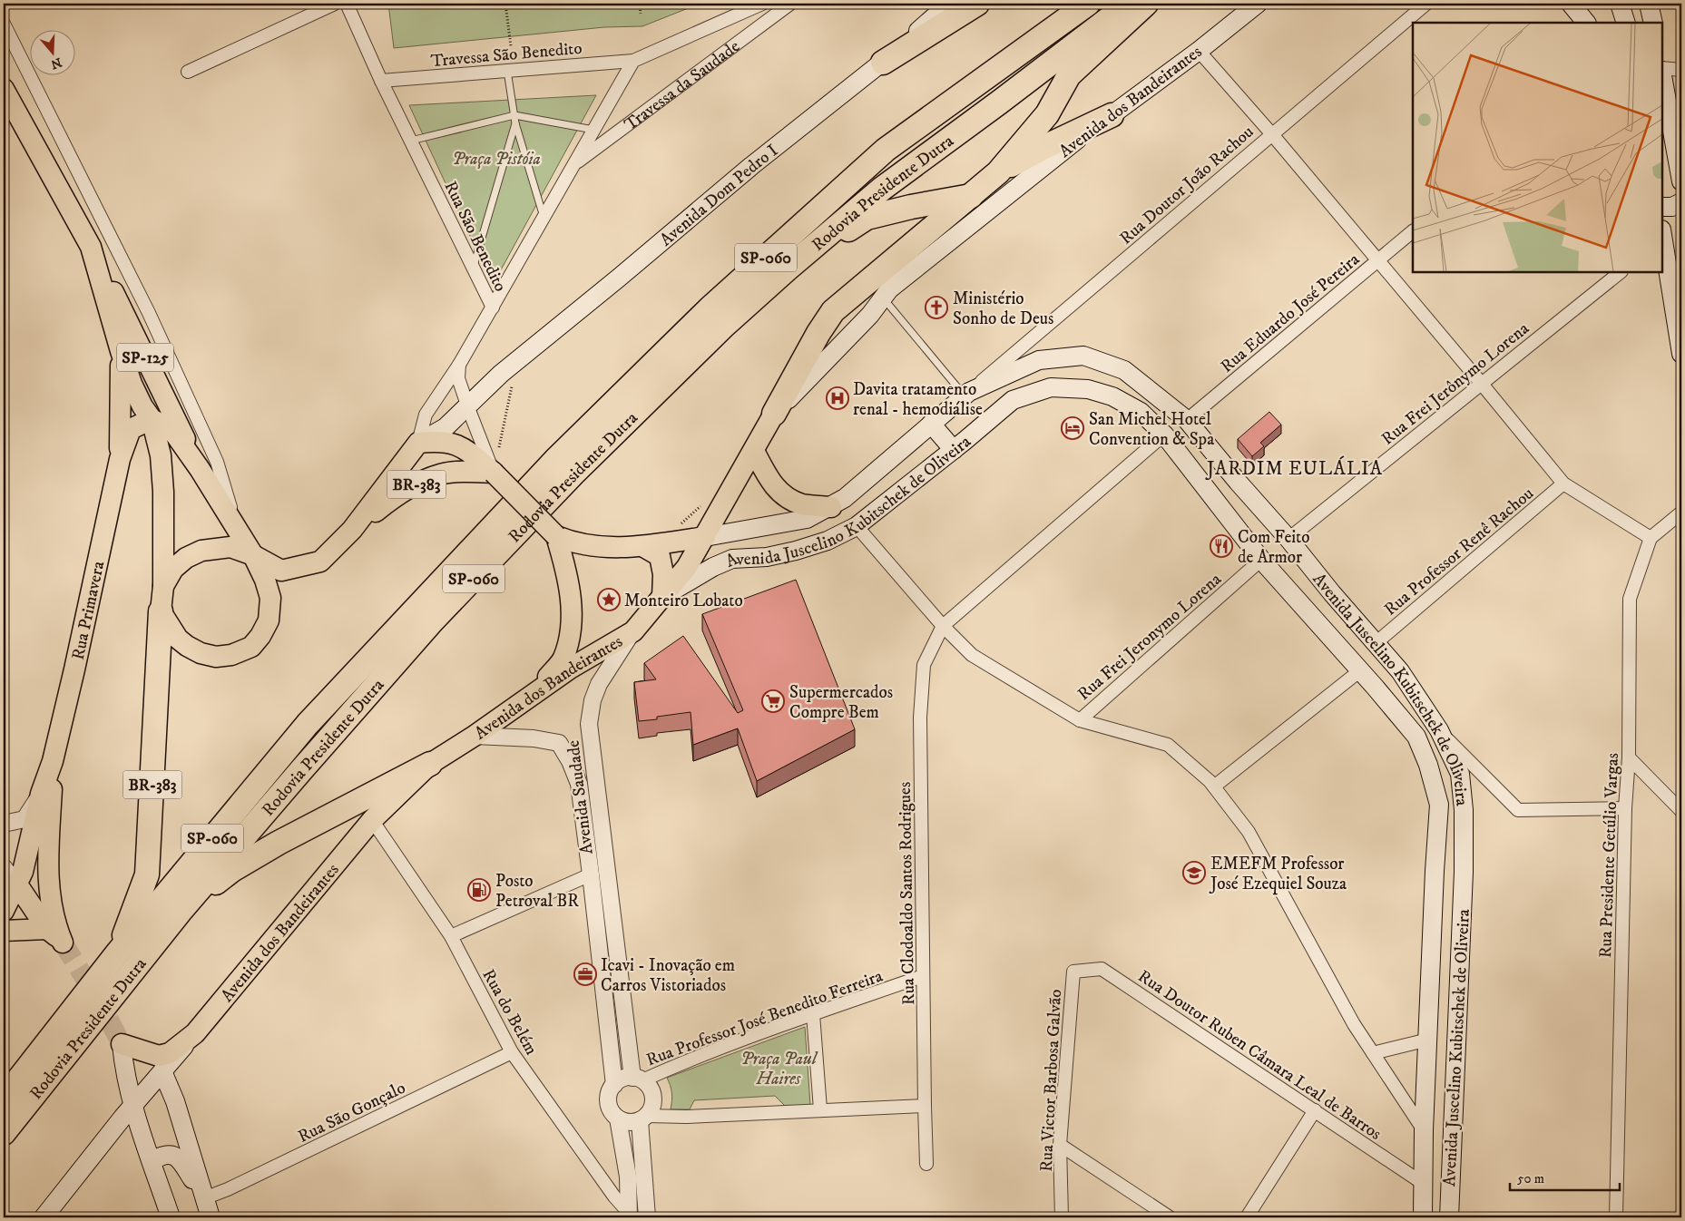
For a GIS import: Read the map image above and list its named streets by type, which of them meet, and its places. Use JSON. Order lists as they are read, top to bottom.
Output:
{
  "streets": {
    "highway": ["Rodovia Presidente Dutra", "SP-060", "BR-383"],
    "main road": [
      "Avenida dos Bandeirantes",
      "Avenida Dom Pedro I",
      "SP-125",
      "Avenida Juscelino Kubitschek de Oliveira",
      "Rua Primavera"
    ],
    "street": [
      "Travessa São Benedito",
      "Travessa da Saudade",
      "Rua Doutor João Rachou",
      "Rua São Benedito",
      "Rua Eduardo José Pereira",
      "Rua Frei Jerônymo Lorena",
      "Rua Professor Renê Rachou",
      "Rua Frei Jeronymo Lorena",
      "Avenida Saudade",
      "Rua Presidente Getúlio Vargas",
      "Rua Clodoaldo Santos Rodrigues",
      "Rua do Belém",
      "Rua Professor José Benedito Ferreira",
      "Rua Doutor Ruben Câmara Leal de Barros",
      "Rua Victor Barbosa Galvão",
      "Rua São Gonçalo"
    ]
  },
  "crossings": [
    ["Travessa São Benedito", "Travessa da Saudade"],
    ["Travessa São Benedito", "Rua São Benedito"],
    ["Travessa da Saudade", "Avenida Dom Pedro I"],
    ["Travessa da Saudade", "Rua São Benedito"],
    ["Travessa da Saudade", "BR-383"],
    ["Avenida dos Bandeirantes", "Avenida Juscelino Kubitschek de Oliveira"],
    ["Avenida dos Bandeirantes", "Avenida Saudade"],
    ["Avenida dos Bandeirantes", "Rua do Belém"],
    ["Rua Doutor João Rachou", "Avenida Juscelino Kubitschek de Oliveira"],
    ["Rodovia Presidente Dutra", "BR-383"],
    ["Avenida Dom Pedro I", "BR-383"],
    ["Rua Eduardo José Pereira", "Avenida Juscelino Kubitschek de Oliveira"],
    ["SP-125", "BR-383"],
    ["Rua Frei Jerônymo Lorena", "Avenida Juscelino Kubitschek de Oliveira"],
    ["Avenida Juscelino Kubitschek de Oliveira", "Rua Professor Renê Rachou"],
    ["Avenida Juscelino Kubitschek de Oliveira", "Rua Frei Jeronymo Lorena"],
    ["Avenida Juscelino Kubitschek de Oliveira", "Rua Doutor Ruben Câmara Leal de Barros"],
    ["Avenida Saudade", "Rua do Belém"],
    ["Avenida Saudade", "Rua Professor José Benedito Ferreira"],
    ["Rua Clodoaldo Santos Rodrigues", "Rua Professor José Benedito Ferreira"],
    ["Rua do Belém", "Rua São Gonçalo"],
    ["Rua Doutor Ruben Câmara Leal de Barros", "Rua Victor Barbosa Galvão"]
  ],
  "districts": ["JARDIM EULÁLIA"],
  "parks": ["Praça Pistóia", "Praça Paul Haires"],
  "places": {
    "church": ["Ministério Sonho de Deus"],
    "hospital": ["Davita tratamento renal - hemodiálise"],
    "hotel": ["San Michel Hotel Convention & Spa"],
    "restaurant": ["Com Feito de Armor"],
    "place": ["Monteiro Lobato"],
    "supermarket": ["Supermercados Compre Bem"],
    "school or university": ["EMEFM Professor José Ezequiel Souza"],
    "fuel station": ["Posto Petroval BR"],
    "office": ["Icavi - Inovação em Carros Vistoriados"]
  },
  "scale_bar": "50 m",
  "north": "bottom"
}
